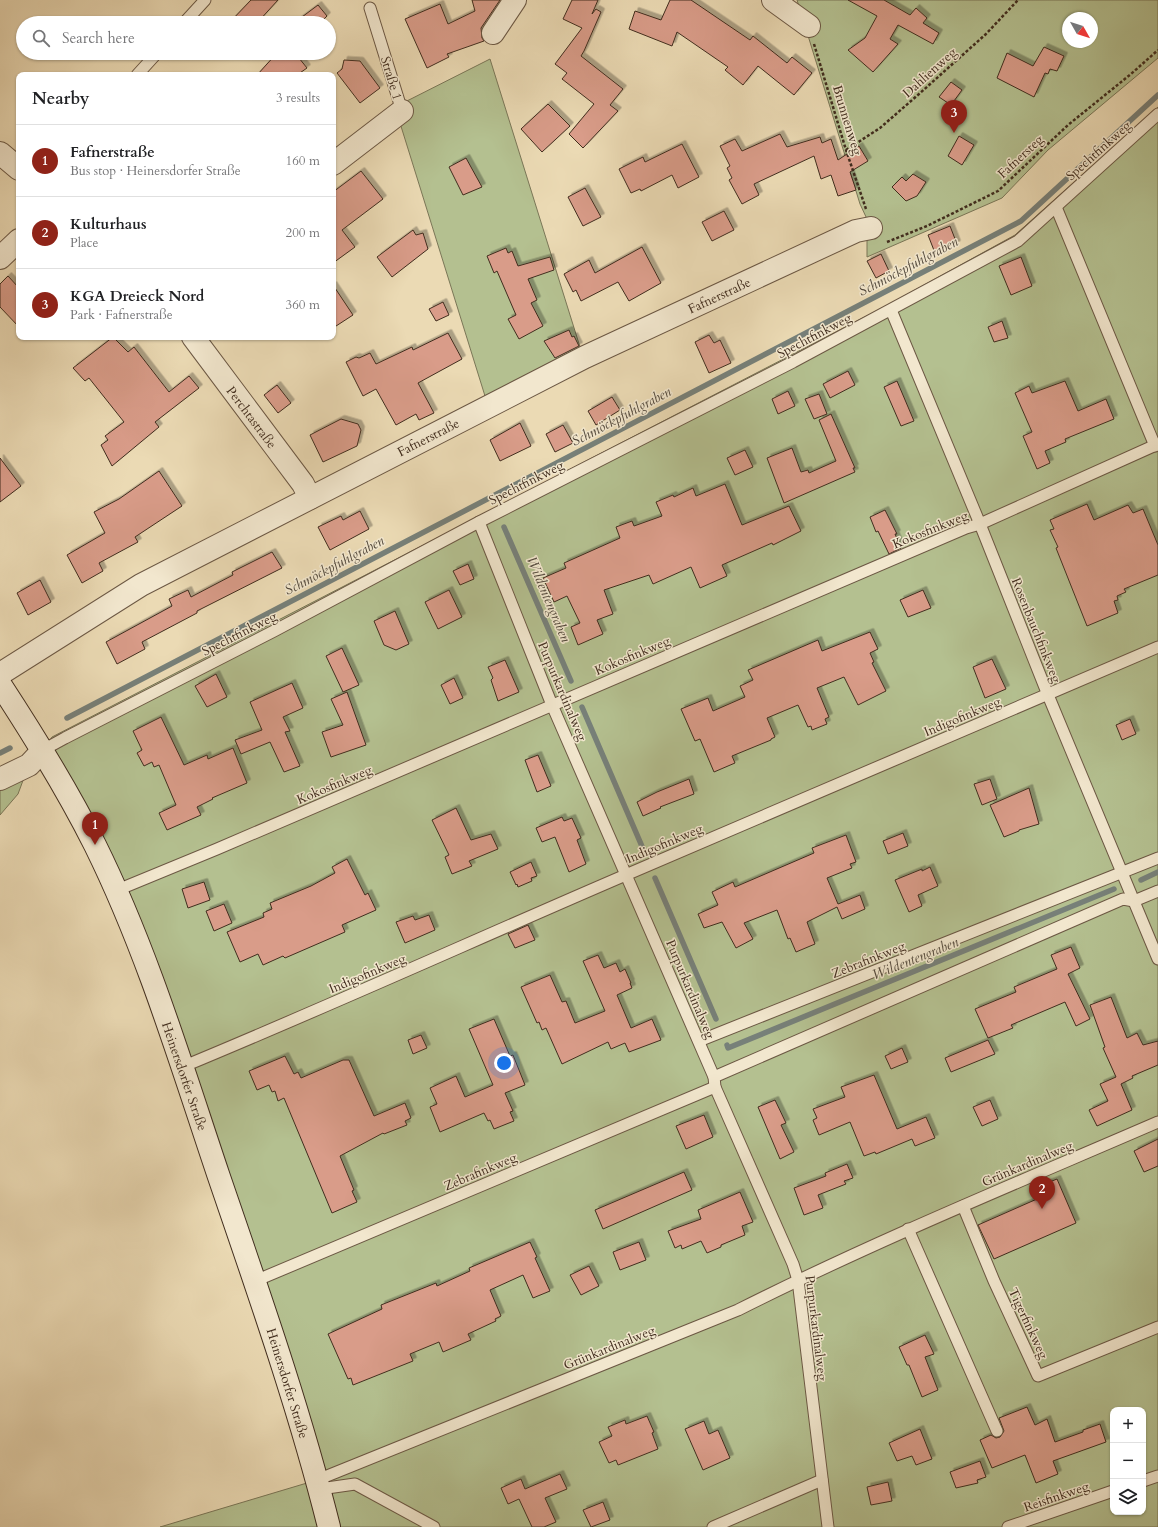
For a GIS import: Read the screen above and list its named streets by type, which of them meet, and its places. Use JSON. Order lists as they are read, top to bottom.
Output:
{
  "streets": {
    "street": [
      "Straße 1",
      "Fafnerstraße",
      "Perchtastraße",
      "Heinersdorfer Straße"
    ],
    "lane": [
      "Spechtfinkweg",
      "Kokosfinkweg",
      "Rosenbauchfinkweg",
      "Purpurkardinalweg",
      "Indigofinkweg",
      "Zebrafinkweg",
      "Grünkardinalweg",
      "Tigerfinkweg",
      "Reisfinkweg"
    ],
    "path": ["Dahlienweg", "Brunnenweg", "Fafnersteg"]
  },
  "crossings": [
    ["Dahlienweg", "Brunnenweg"],
    ["Brunnenweg", "Fafnersteg"],
    ["Brunnenweg", "Fafnerstraße"],
    ["Spechtfinkweg", "Rosenbauchfinkweg"],
    ["Spechtfinkweg", "Purpurkardinalweg"],
    ["Spechtfinkweg", "Heinersdorfer Straße"],
    ["Fafnersteg", "Fafnerstraße"],
    ["Fafnerstraße", "Perchtastraße"],
    ["Kokosfinkweg", "Rosenbauchfinkweg"],
    ["Kokosfinkweg", "Purpurkardinalweg"],
    ["Kokosfinkweg", "Heinersdorfer Straße"],
    ["Rosenbauchfinkweg", "Indigofinkweg"],
    ["Rosenbauchfinkweg", "Zebrafinkweg"],
    ["Purpurkardinalweg", "Indigofinkweg"],
    ["Purpurkardinalweg", "Zebrafinkweg"],
    ["Purpurkardinalweg", "Grünkardinalweg"],
    ["Indigofinkweg", "Heinersdorfer Straße"],
    ["Zebrafinkweg", "Heinersdorfer Straße"],
    ["Heinersdorfer Straße", "Grünkardinalweg"],
    ["Grünkardinalweg", "Tigerfinkweg"]
  ],
  "water": ["Schmöckpfuhlgraben", "Wildentengraben"],
  "north": "bottom right",
  "page": {
    "search": "Search here",
    "heading": ["Nearby", "3 results"],
    "pins": ["3", "1", "2"],
    "list": [
      {
        "mark": "1",
        "name": "Fafnerstraße",
        "note": "Bus stop · Heinersdorfer Straße",
        "value": "160 m"
      },
      {
        "mark": "2",
        "name": "Kulturhaus",
        "note": "Place",
        "value": "200 m"
      },
      {
        "mark": "3",
        "name": "KGA Dreieck Nord",
        "note": "Park · Fafnerstraße",
        "value": "360 m"
      }
    ],
    "map_buttons": ["+", "−"]
  }
}
